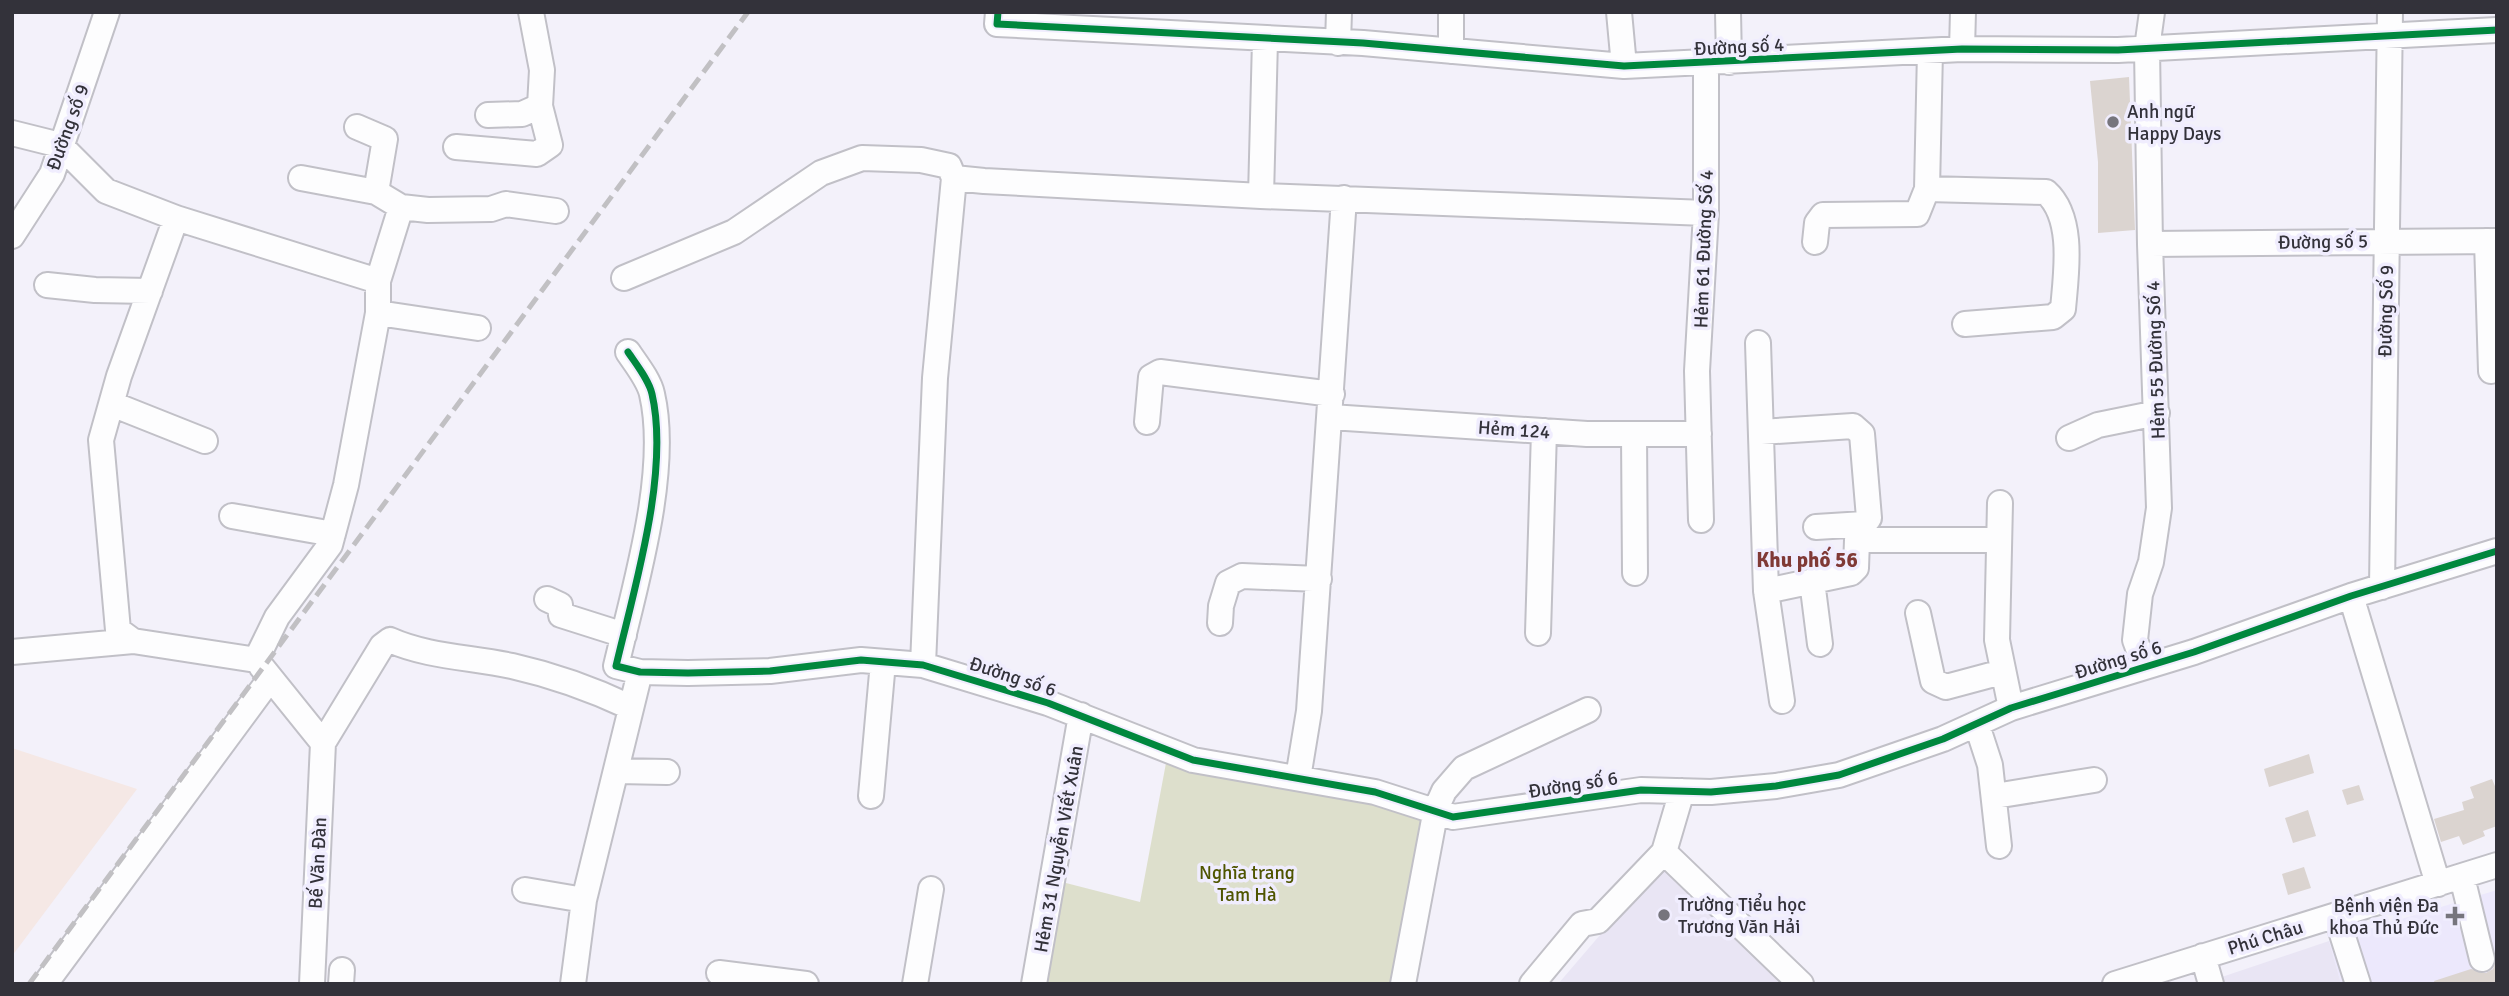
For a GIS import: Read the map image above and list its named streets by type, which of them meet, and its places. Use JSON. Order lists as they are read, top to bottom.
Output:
{
  "streets": {
    "street": [
      "Đường số 4",
      "Đường số 9",
      "Đường số 5",
      "Hẻm 61 Đường Số 4",
      "Đường Số 9",
      "Hẻm 55 Đường Số 4",
      "Hẻm 124",
      "Đường số 6",
      "Hẻm 31 Nguyễn Viết Xuân",
      "Bế Văn Đàn",
      "Phú Châu"
    ]
  },
  "crossings": [
    ["Đường số 4", "Hẻm 61 Đường Số 4"],
    ["Đường số 4", "Đường Số 9"],
    ["Đường số 4", "Hẻm 55 Đường Số 4"],
    ["Đường số 5", "Đường Số 9"],
    ["Đường số 5", "Hẻm 55 Đường Số 4"],
    ["Hẻm 61 Đường Số 4", "Hẻm 124"],
    ["Đường Số 9", "Đường số 6"],
    ["Hẻm 55 Đường Số 4", "Đường số 6"],
    ["Đường số 6", "Hẻm 31 Nguyễn Viết Xuân"]
  ],
  "districts": ["Khu phố 56"],
  "parks": ["Nghĩa trang Tam Hà"],
  "places": {
    "other": ["Anh ngữ Happy Days", "Trường Tiểu học Trương Văn Hải"],
    "health": ["Bệnh viện Đa khoa Thủ Đức"]
  }
}
